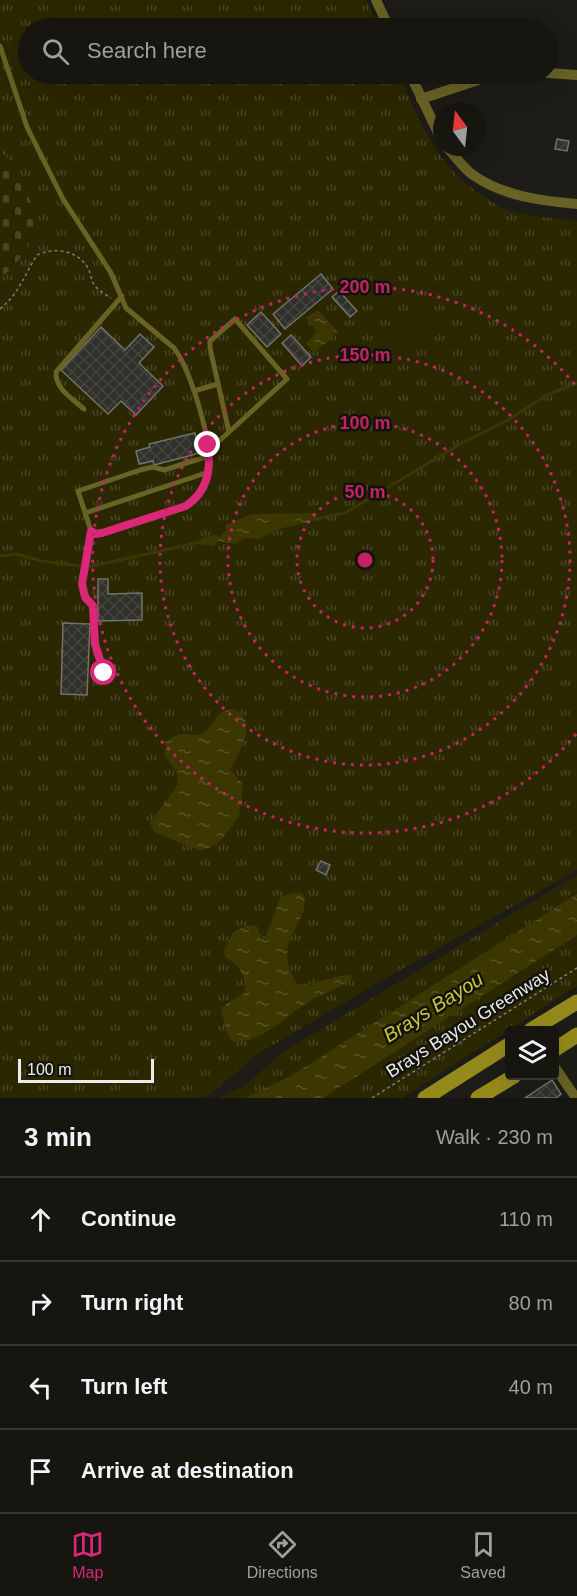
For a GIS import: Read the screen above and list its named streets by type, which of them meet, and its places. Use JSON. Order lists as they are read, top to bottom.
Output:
{
  "streets": {
    "path": ["Brays Bayou Greenway"]
  },
  "water": ["Brays Bayou"],
  "scale_bar": "100 m",
  "north": "top",
  "page": {
    "search": "Search here",
    "scale": "100 m",
    "heading": ["3 min", "Walk · 230 m"],
    "list": [
      ["Continue", "110 m"],
      ["Turn right", "80 m"],
      ["Turn left", "40 m"],
      "Arrive at destination"
    ],
    "nav": ["Map", "Directions", "Saved"]
  },
  "rings": [
    "200 m",
    "150 m",
    "100 m",
    "50 m"
  ]
}
